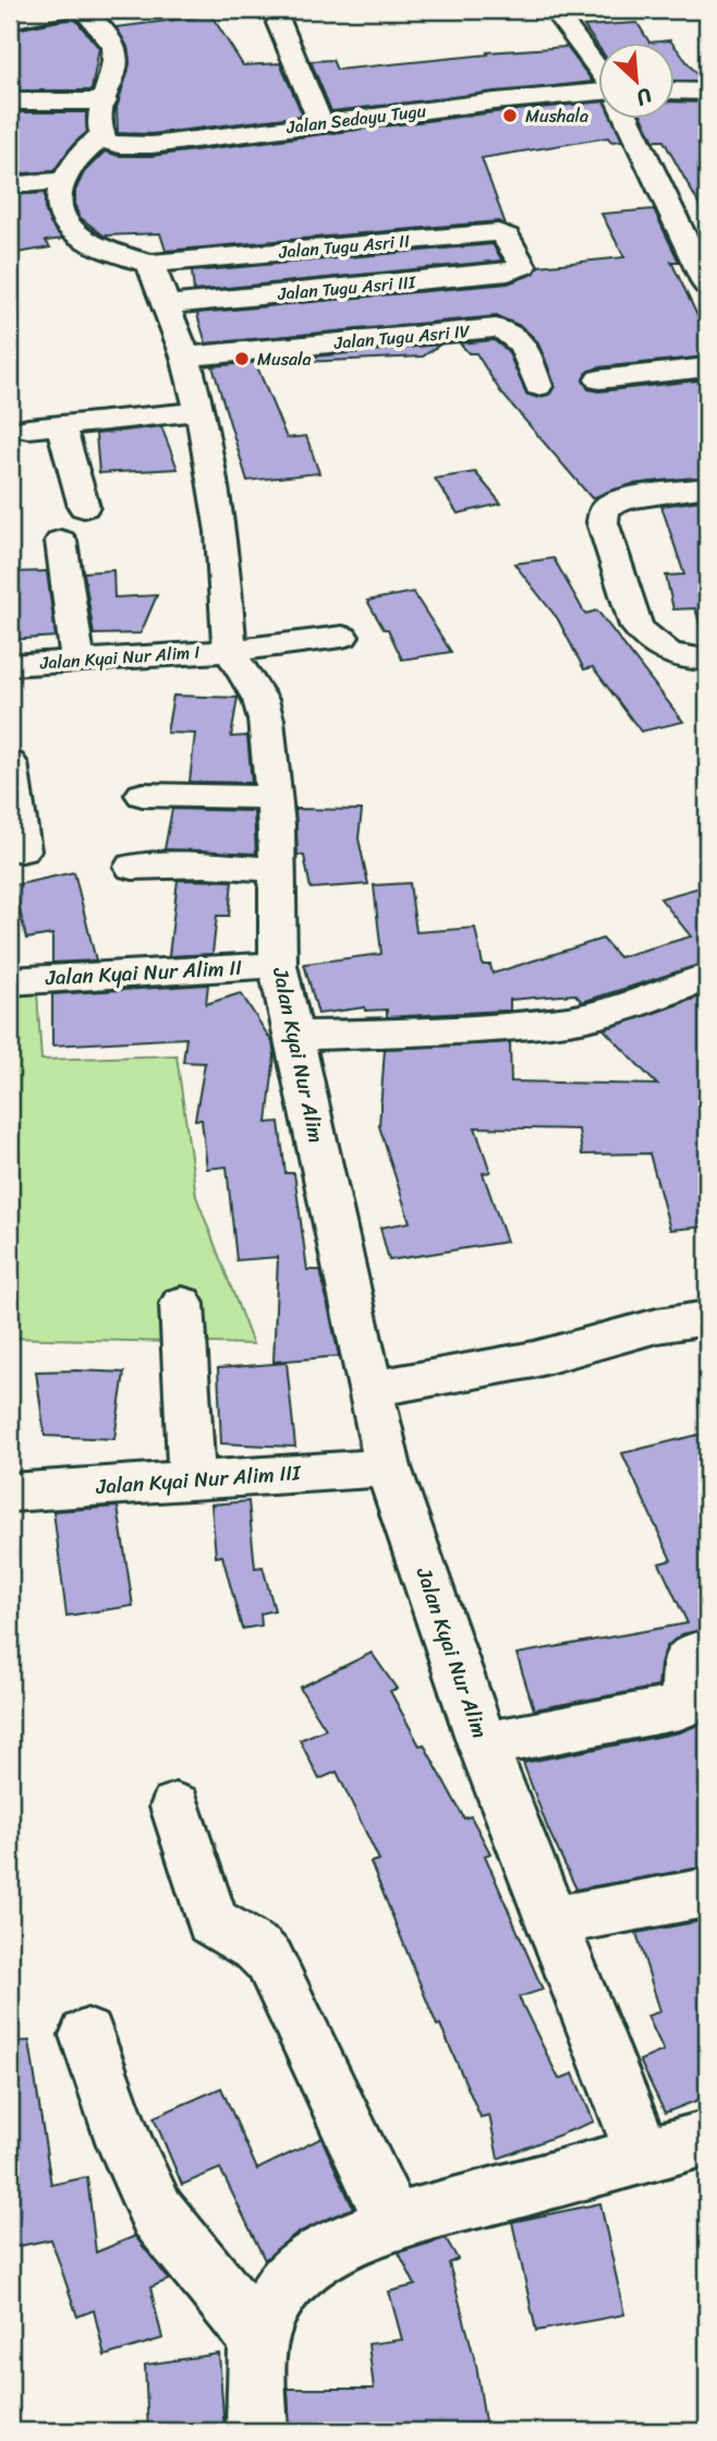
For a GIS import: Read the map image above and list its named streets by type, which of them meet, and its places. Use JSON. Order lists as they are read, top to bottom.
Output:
{
  "streets": {
    "street": [
      "Jalan Sedayu Tugu",
      "Jalan Tugu Asri II",
      "Jalan Tugu Asri III",
      "Jalan Tugu Asri IV",
      "Jalan Kyai Nur Alim I",
      "Jalan Kyai Nur Alim II",
      "Jalan Kyai Nur Alim",
      "Jalan Kyai Nur Alim III"
    ]
  },
  "crossings": [
    ["Jalan Tugu Asri II", "Jalan Tugu Asri III"],
    ["Jalan Tugu Asri II", "Jalan Kyai Nur Alim"],
    ["Jalan Tugu Asri III", "Jalan Kyai Nur Alim"],
    ["Jalan Tugu Asri IV", "Jalan Kyai Nur Alim"],
    ["Jalan Kyai Nur Alim I", "Jalan Kyai Nur Alim"],
    ["Jalan Kyai Nur Alim II", "Jalan Kyai Nur Alim"],
    ["Jalan Kyai Nur Alim", "Jalan Kyai Nur Alim III"]
  ],
  "places": ["Mushala", "Musala"],
  "north": "bottom right"
}
